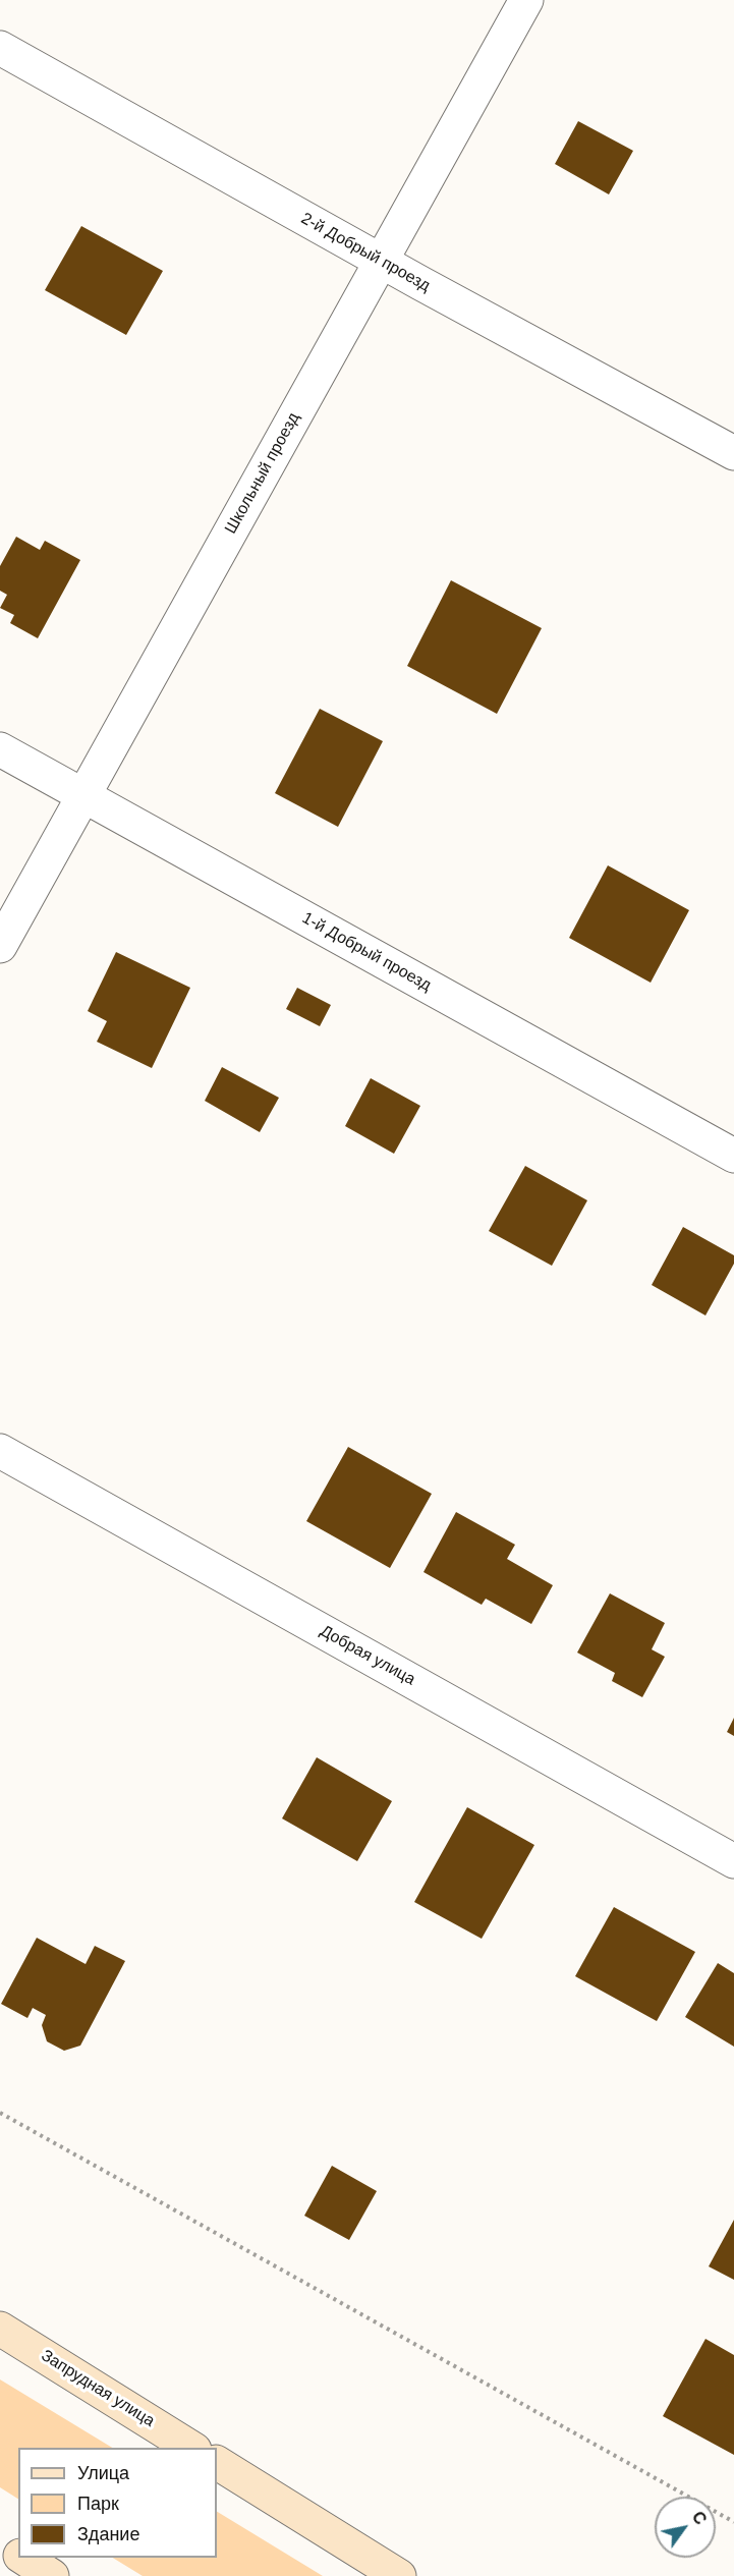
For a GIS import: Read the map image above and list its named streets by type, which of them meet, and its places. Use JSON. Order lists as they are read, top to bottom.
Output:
{
  "streets": {
    "main road": ["Запрудная улица"],
    "street": [
      "2-й Добрый проезд",
      "Школьный проезд",
      "1-й Добрый проезд",
      "Добрая улица"
    ]
  },
  "crossings": [
    ["2-й Добрый проезд", "Школьный проезд"],
    ["Школьный проезд", "1-й Добрый проезд"]
  ],
  "legend": ["Улица", "Парк", "Здание"],
  "north": "top right"
}
